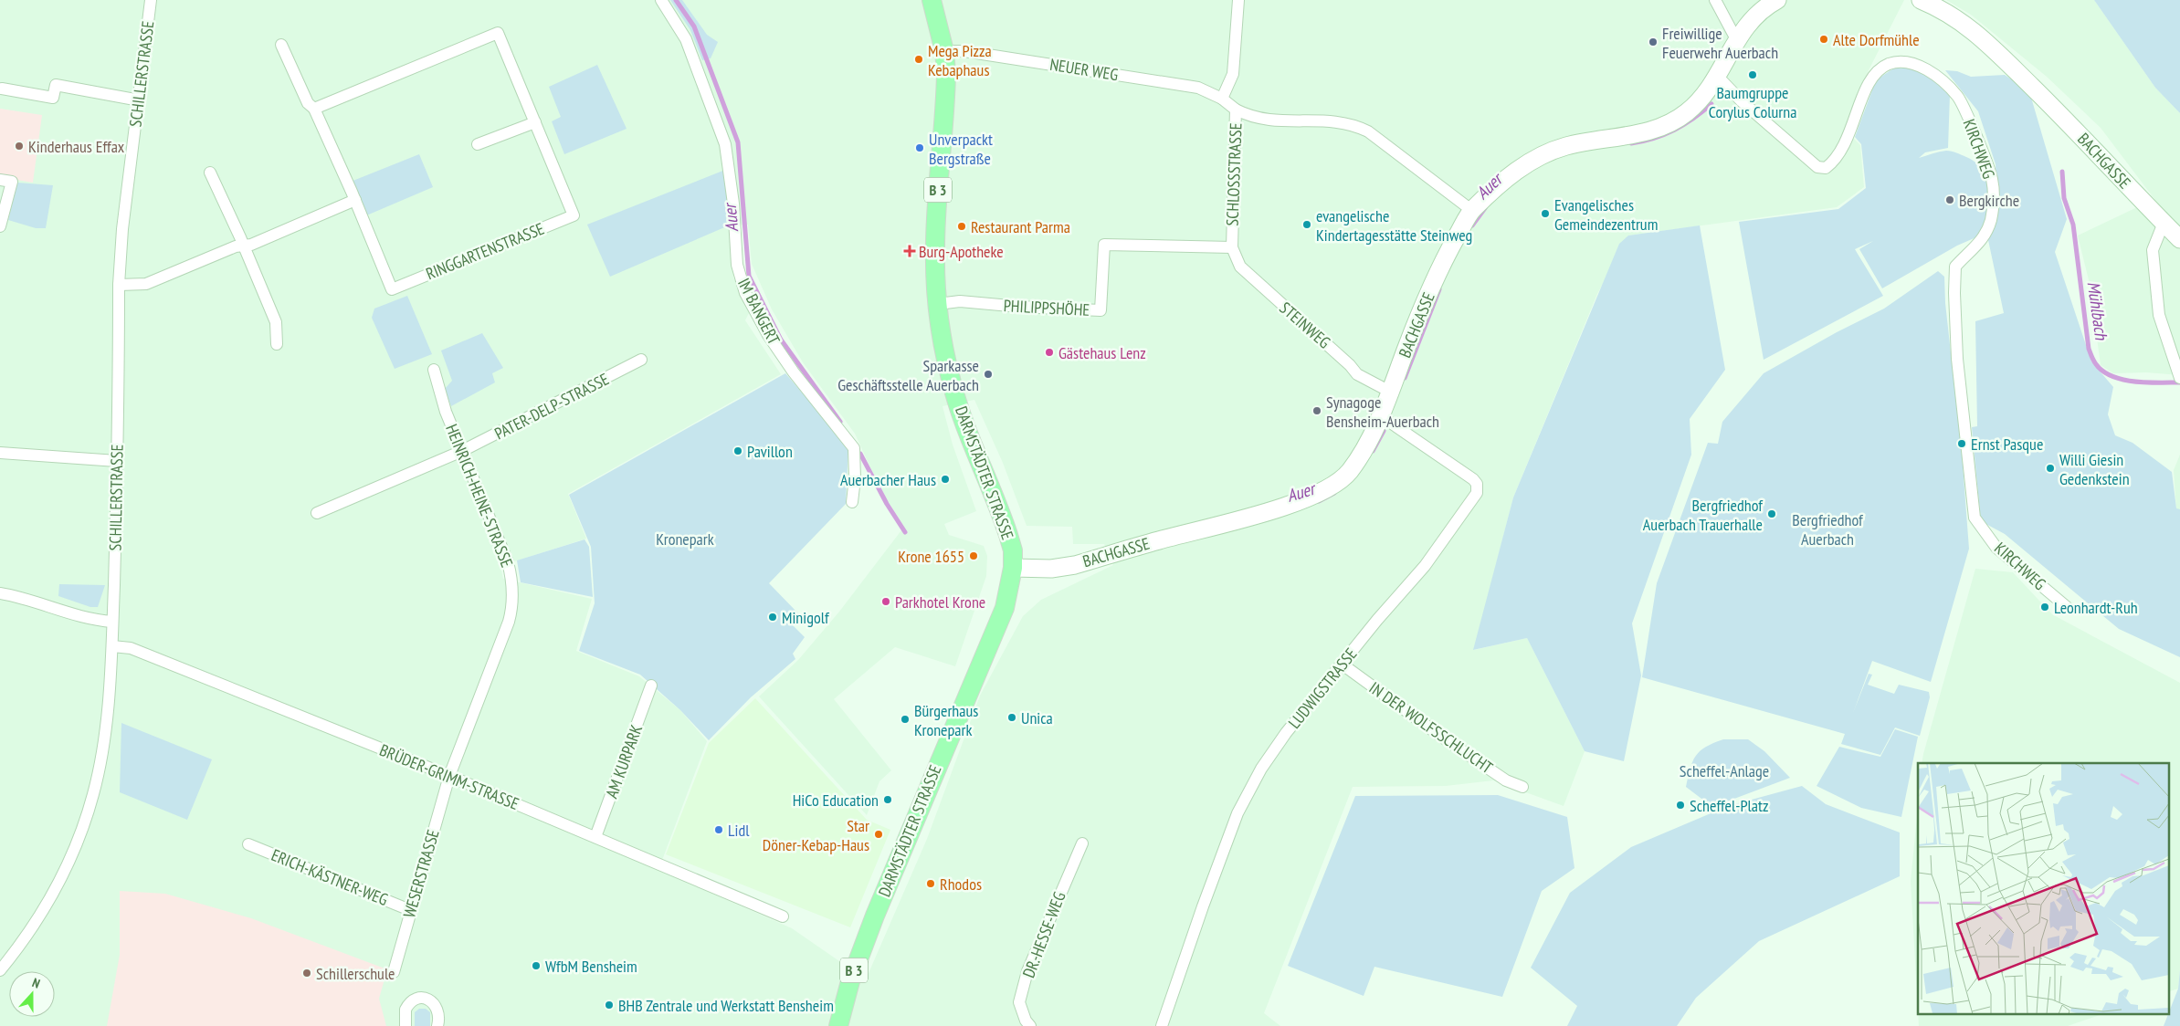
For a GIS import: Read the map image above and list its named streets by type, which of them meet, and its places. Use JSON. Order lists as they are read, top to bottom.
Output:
{
  "streets": {
    "main road": ["BACHGASSE", "B 3", "DARMSTÄDTER STRASSE"],
    "street": [
      "NEUER WEG",
      "SCHILLERSTRASSE",
      "KIRCHWEG",
      "SCHLOSSSTRASSE",
      "RINGGARTENSTRASSE",
      "PHILIPPSHÖHE",
      "IM BANGERT",
      "STEINWEG",
      "PATER-DELP-STRASSE",
      "HEINRICH-HEINE-STRASSE",
      "LUDWIGSTRASSE",
      "IN DER WOLFSSCHLUCHT",
      "AM KURPARK",
      "BRÜDER-GRIMM-STRASSE",
      "WESERSTRASSE",
      "ERICH-KÄSTNER-WEG",
      "DR.-HESSE-WEG"
    ]
  },
  "crossings": [
    ["NEUER WEG", "SCHLOSSSTRASSE"],
    ["NEUER WEG", "DARMSTÄDTER STRASSE"],
    ["SCHILLERSTRASSE", "BRÜDER-GRIMM-STRASSE"],
    ["KIRCHWEG", "BACHGASSE"],
    ["BACHGASSE", "STEINWEG"],
    ["BACHGASSE", "DARMSTÄDTER STRASSE"],
    ["BACHGASSE", "LUDWIGSTRASSE"],
    ["SCHLOSSSTRASSE", "PHILIPPSHÖHE"],
    ["SCHLOSSSTRASSE", "STEINWEG"],
    ["PHILIPPSHÖHE", "STEINWEG"],
    ["PHILIPPSHÖHE", "DARMSTÄDTER STRASSE"],
    ["PATER-DELP-STRASSE", "HEINRICH-HEINE-STRASSE"],
    ["HEINRICH-HEINE-STRASSE", "BRÜDER-GRIMM-STRASSE"],
    ["HEINRICH-HEINE-STRASSE", "WESERSTRASSE"],
    ["LUDWIGSTRASSE", "IN DER WOLFSSCHLUCHT"],
    ["AM KURPARK", "BRÜDER-GRIMM-STRASSE"],
    ["BRÜDER-GRIMM-STRASSE", "WESERSTRASSE"],
    ["WESERSTRASSE", "ERICH-KÄSTNER-WEG"]
  ],
  "water": ["Auer", "Mühlbach"],
  "parks": ["Bergfriedhof Auerbach", "Kronepark", "Scheffel-Anlage"],
  "places": {
    "other": [
      "Alte Dorfmühle",
      "Freiwillige Feuerwehr Auerbach",
      "Mega Pizza Kebaphaus",
      "Baumgruppe Corylus Colurna",
      "Kinderhaus Effax",
      "Unverpackt Bergstraße",
      "Bergkirche",
      "Evangelisches Gemeindezentrum",
      "evangelische Kindertagesstätte Steinweg",
      "Restaurant Parma",
      "Gästehaus Lenz",
      "Sparkasse Geschäftsstelle Auerbach",
      "Synagoge Bensheim-Auerbach",
      "Ernst Pasque",
      "Pavillon",
      "Willi Giesin Gedenkstein",
      "Auerbacher Haus",
      "Bergfriedhof Auerbach Trauerhalle",
      "Krone 1655",
      "Parkhotel Krone",
      "Leonhardt-Ruh",
      "Minigolf",
      "Unica",
      "Bürgerhaus Kronepark",
      "HiCo Education",
      "Scheffel-Platz",
      "Lidl",
      "Star Döner-Kebap-Haus",
      "Rhodos",
      "WfbM Bensheim",
      "Schillerschule",
      "BHB Zentrale und Werkstatt Bensheim"
    ],
    "health": ["Burg-Apotheke"]
  },
  "north": "top"
}
